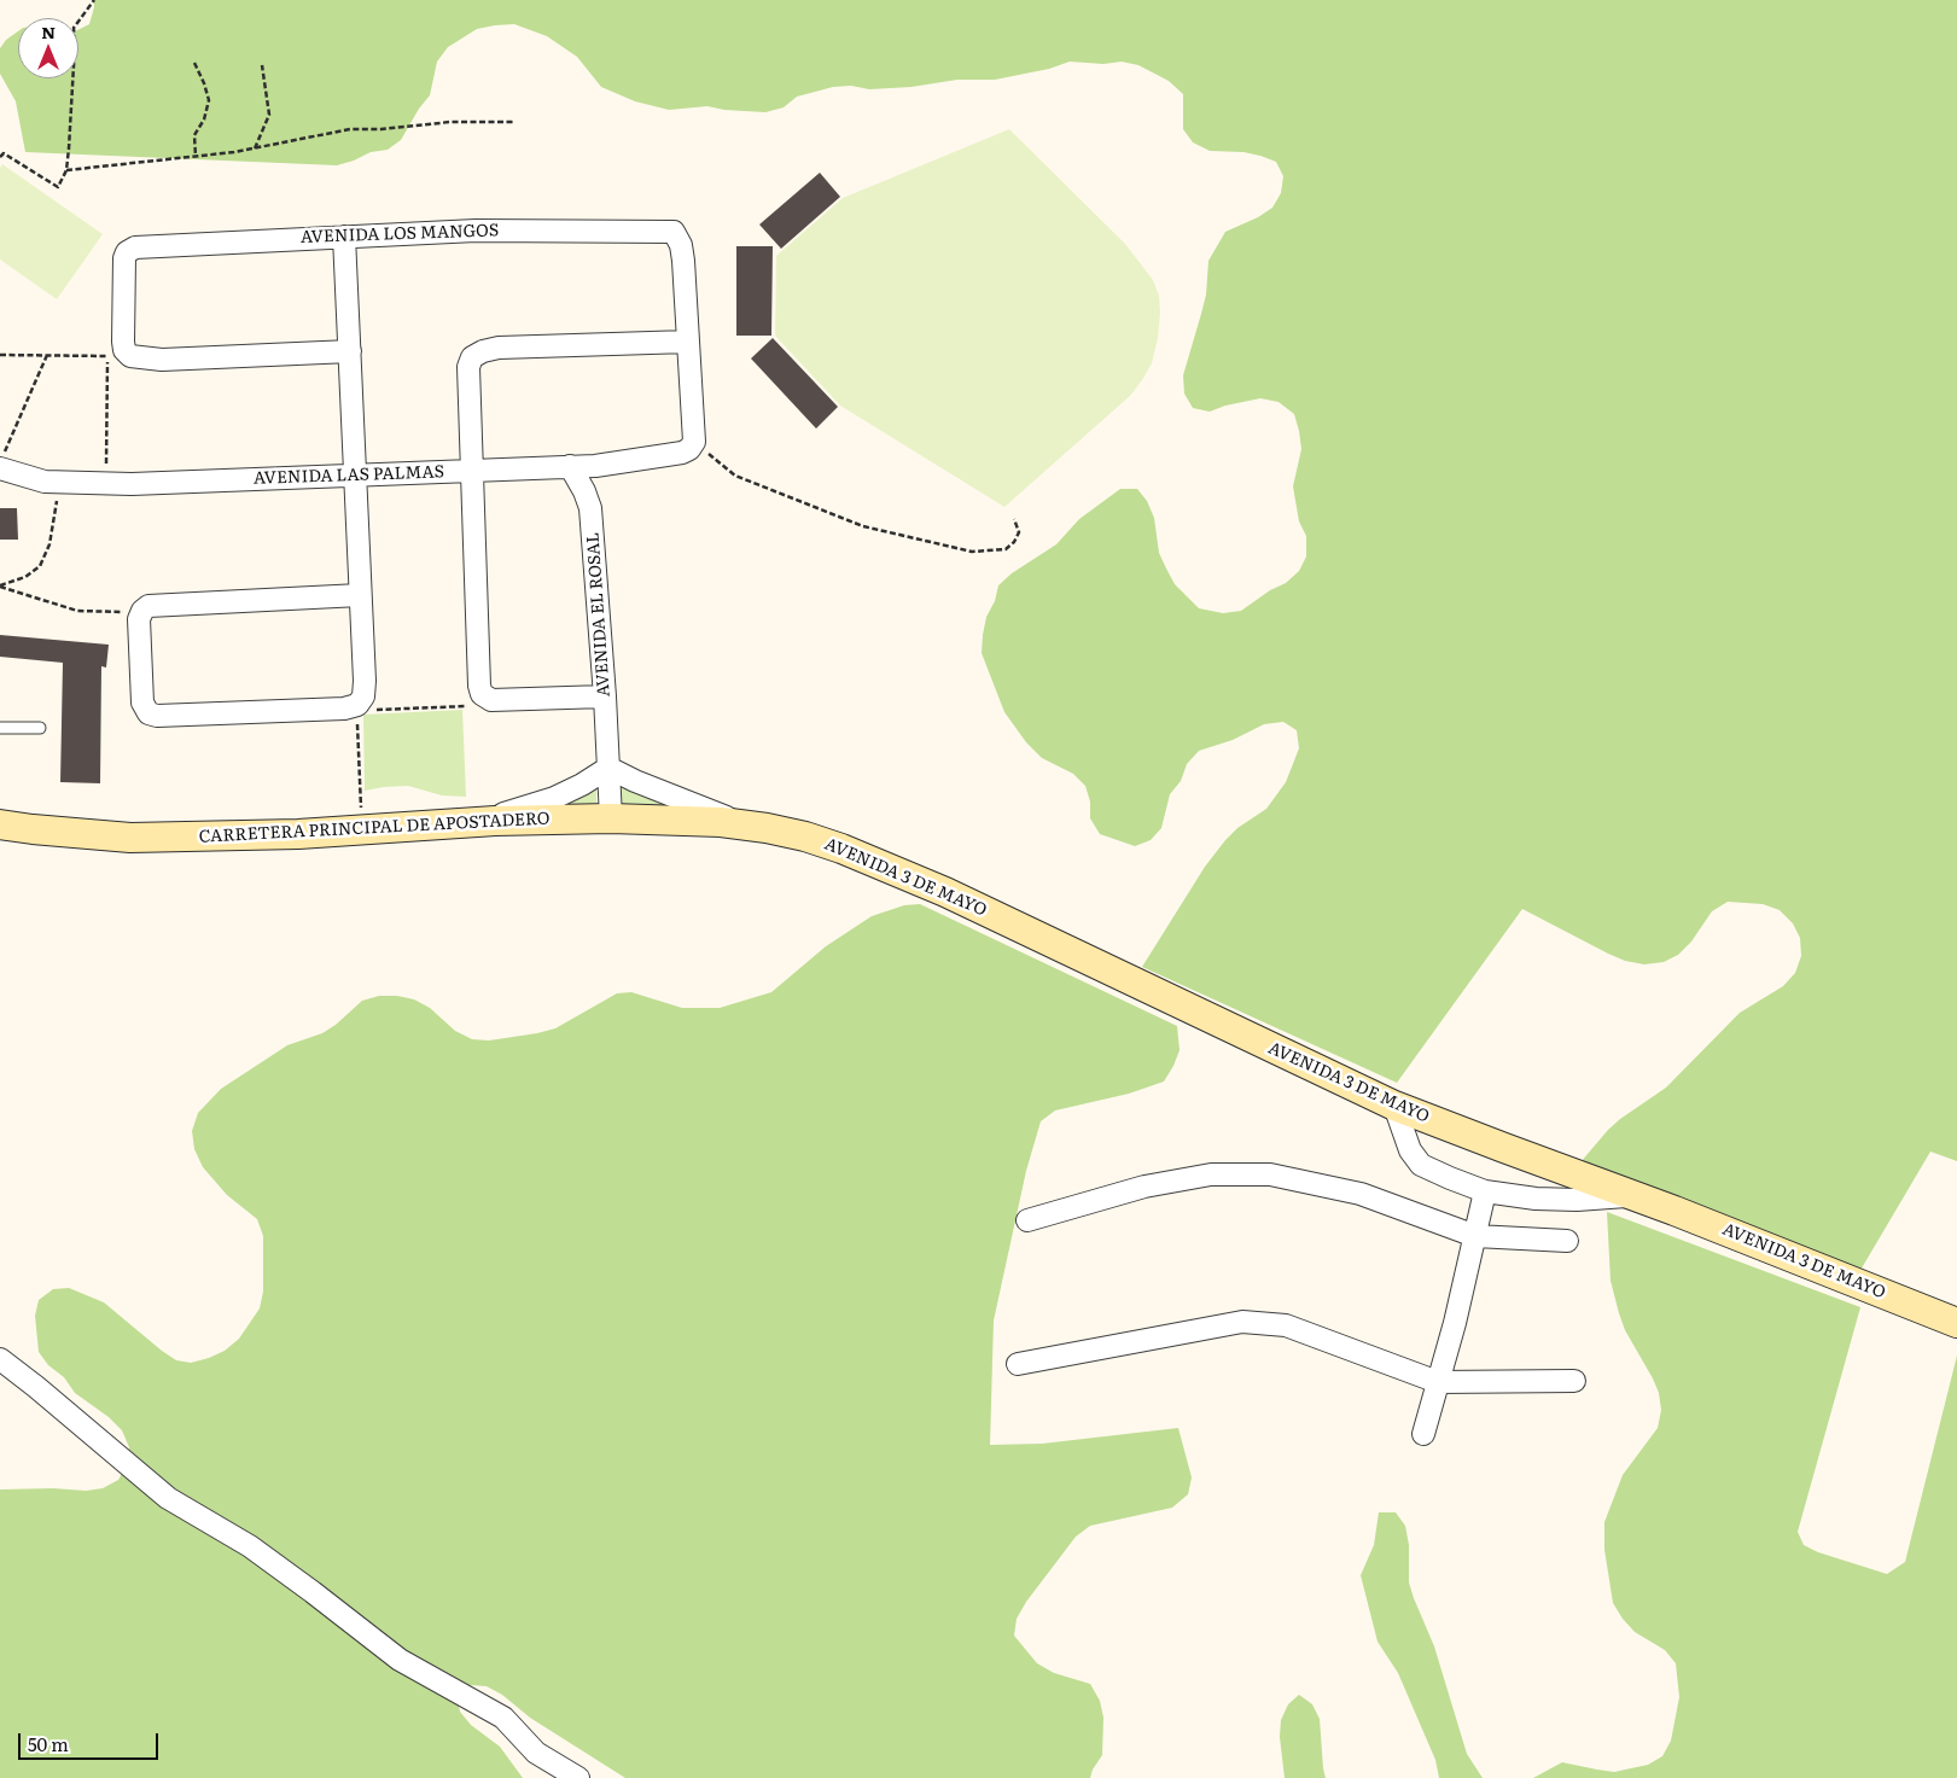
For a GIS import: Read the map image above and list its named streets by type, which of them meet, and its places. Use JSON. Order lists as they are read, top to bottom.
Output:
{
  "streets": {
    "street": [
      "AVENIDA LOS MANGOS",
      "AVENIDA LAS PALMAS",
      "AVENIDA EL ROSAL",
      "CARRETERA PRINCIPAL DE APOSTADERO",
      "AVENIDA 3 DE MAYO"
    ]
  },
  "crossings": [
    ["AVENIDA LAS PALMAS", "AVENIDA EL ROSAL"],
    ["AVENIDA EL ROSAL", "CARRETERA PRINCIPAL DE APOSTADERO"],
    ["CARRETERA PRINCIPAL DE APOSTADERO", "AVENIDA 3 DE MAYO"]
  ],
  "scale_bar": "50 m",
  "north": "top"
}
